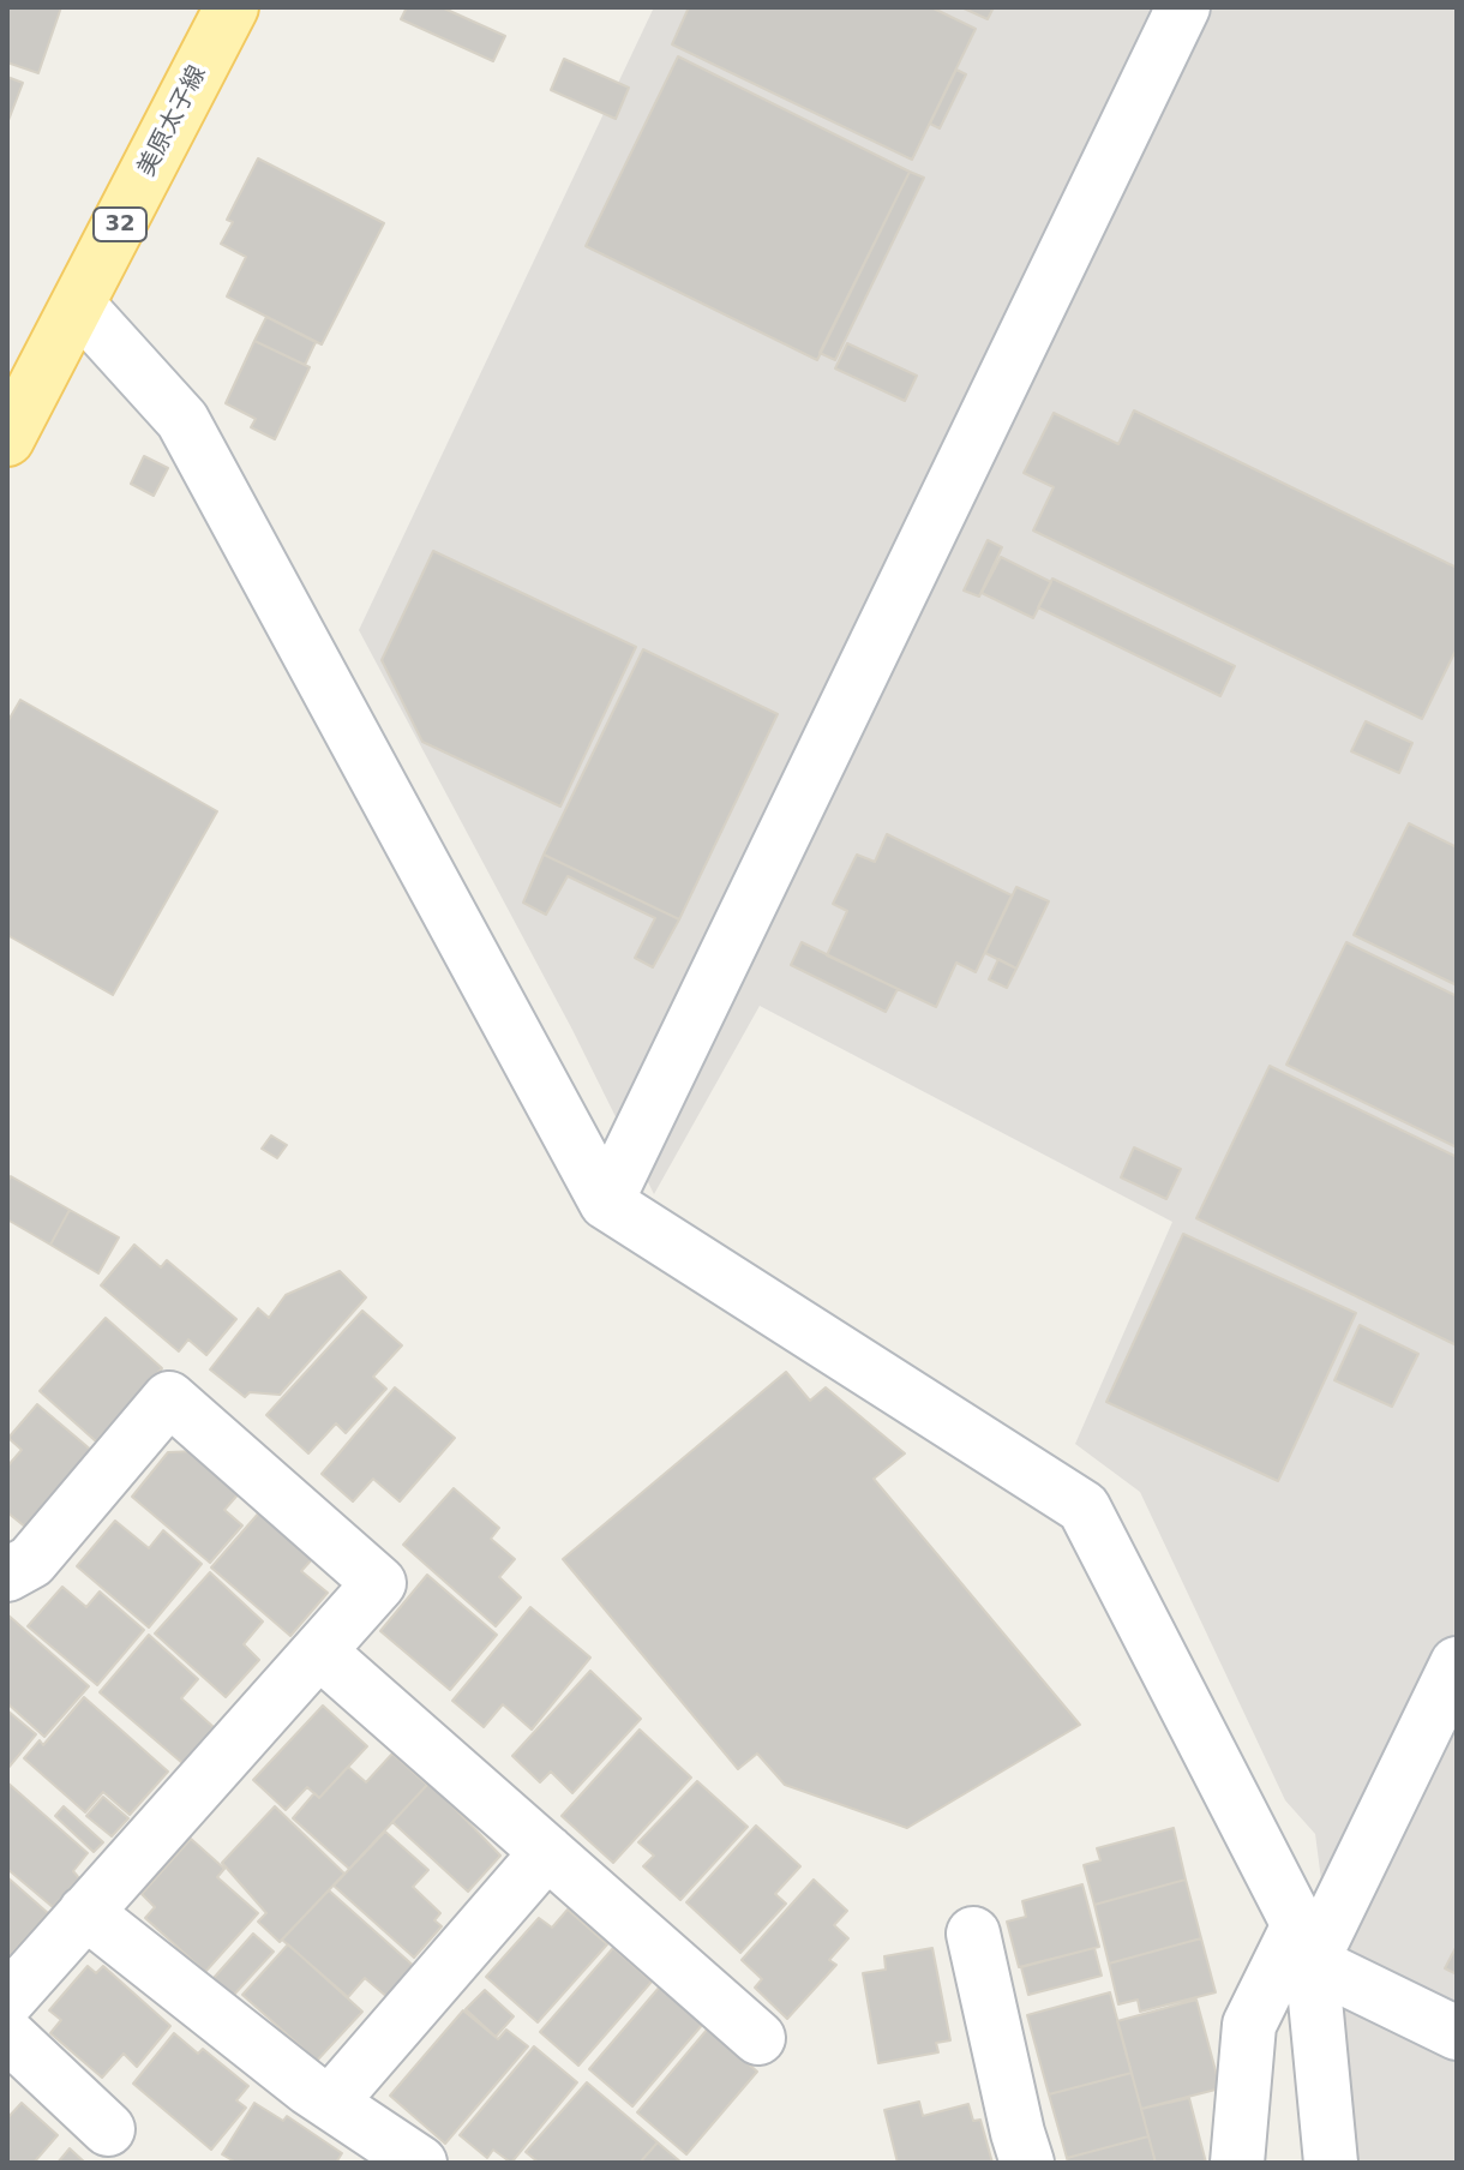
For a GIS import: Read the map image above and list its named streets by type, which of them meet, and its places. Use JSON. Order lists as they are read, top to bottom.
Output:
{
  "streets": {
    "main road": ["美原太子線", "32"]
  }
}
